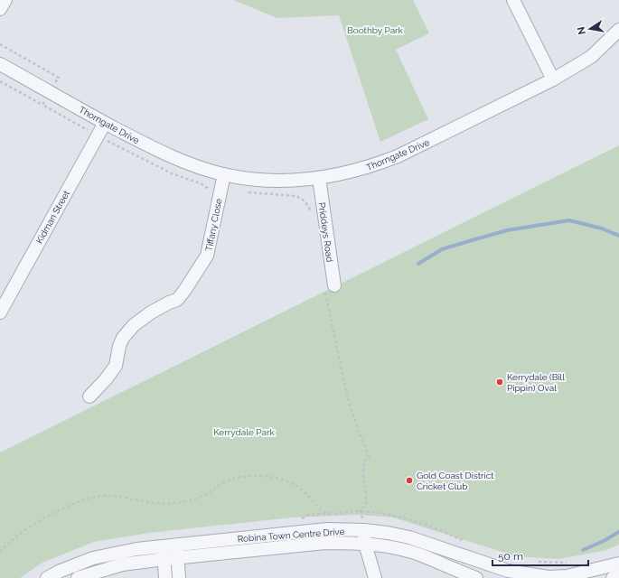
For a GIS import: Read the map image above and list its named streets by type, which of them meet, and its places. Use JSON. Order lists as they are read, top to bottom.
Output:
{
  "streets": {
    "street": [
      "Thorngate Drive",
      "Kidman Street",
      "Tiffany Close",
      "Priddeys Road",
      "Robina Town Centre Drive"
    ]
  },
  "crossings": [
    ["Thorngate Drive", "Kidman Street"],
    ["Thorngate Drive", "Tiffany Close"],
    ["Thorngate Drive", "Priddeys Road"]
  ],
  "parks": ["Boothby Park", "Kerrydale Park"],
  "places": ["Kerrydale (Bill Pippin) Oval", "Gold Coast District Cricket Club"],
  "scale_bar": "50 m",
  "north": "left"
}
